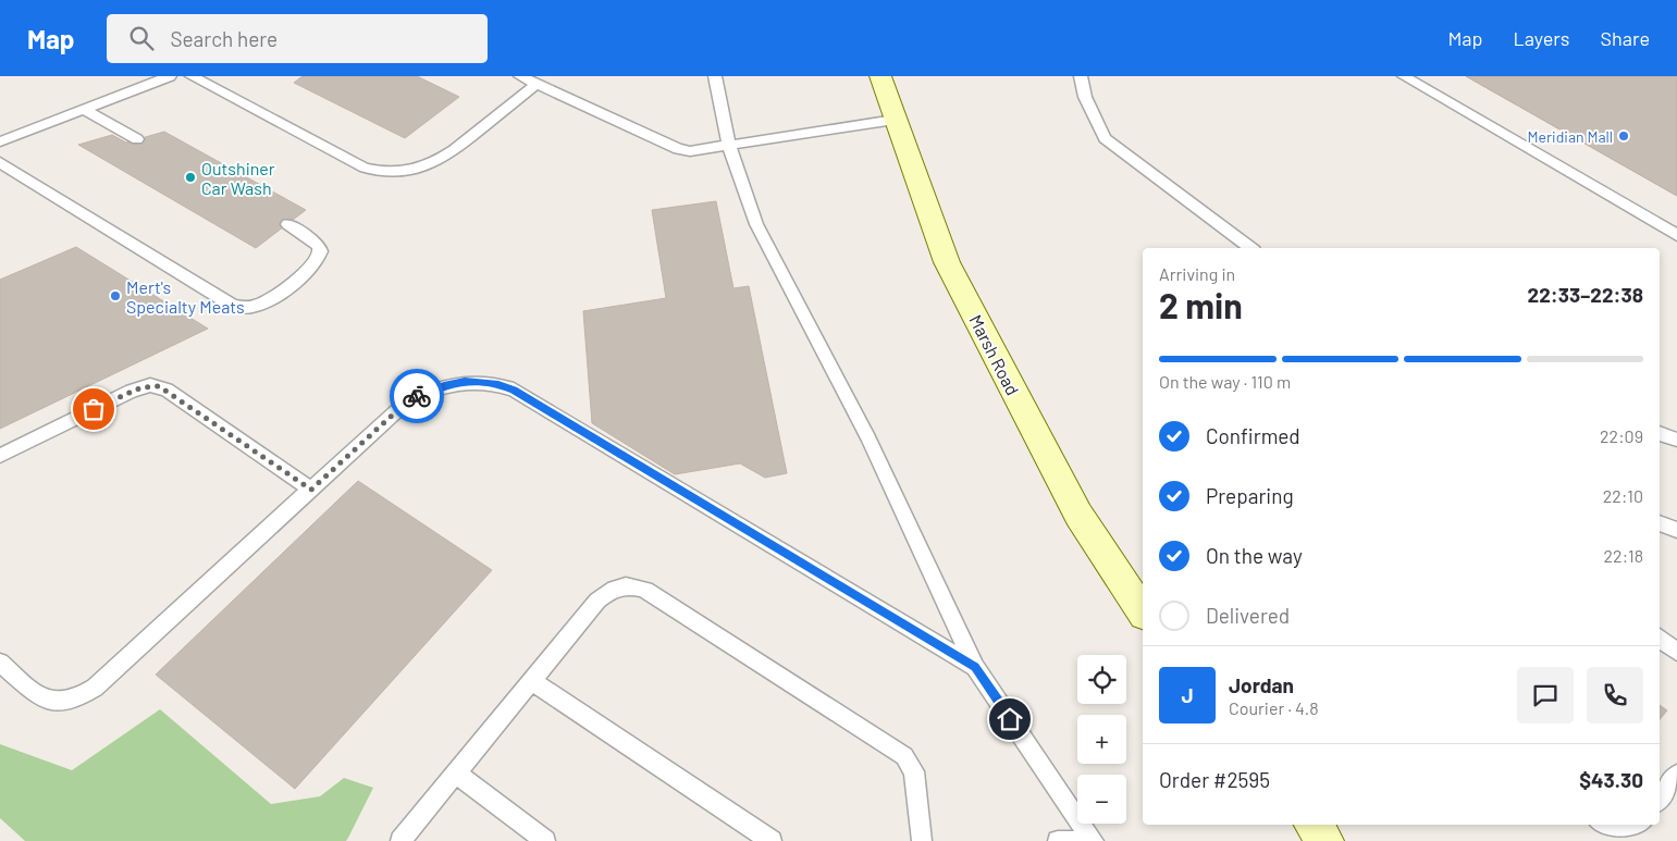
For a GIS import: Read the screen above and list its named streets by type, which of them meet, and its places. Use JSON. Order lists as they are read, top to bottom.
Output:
{
  "streets": {
    "main road": ["Marsh Road"]
  },
  "places": ["Meridian Mall", "Outshiner Car Wash", "Mert's Specialty Meats"],
  "page": {
    "header": "Map",
    "search": "Search here",
    "nav": ["Map", "Layers", "Share"],
    "heading": ["2 min", "Arriving in", "22:33–22:38"],
    "panel": [
      "Jordan",
      "Courier · 4.8",
      "Order #2595",
      "$43.30"
    ],
    "bar": "On the way · 110 m",
    "list": [
      ["Confirmed", "22:09"],
      ["Preparing", "22:10"],
      ["On the way", "22:18"],
      "Delivered"
    ],
    "map_buttons": ["+", "−"],
    "round": "J"
  }
}
